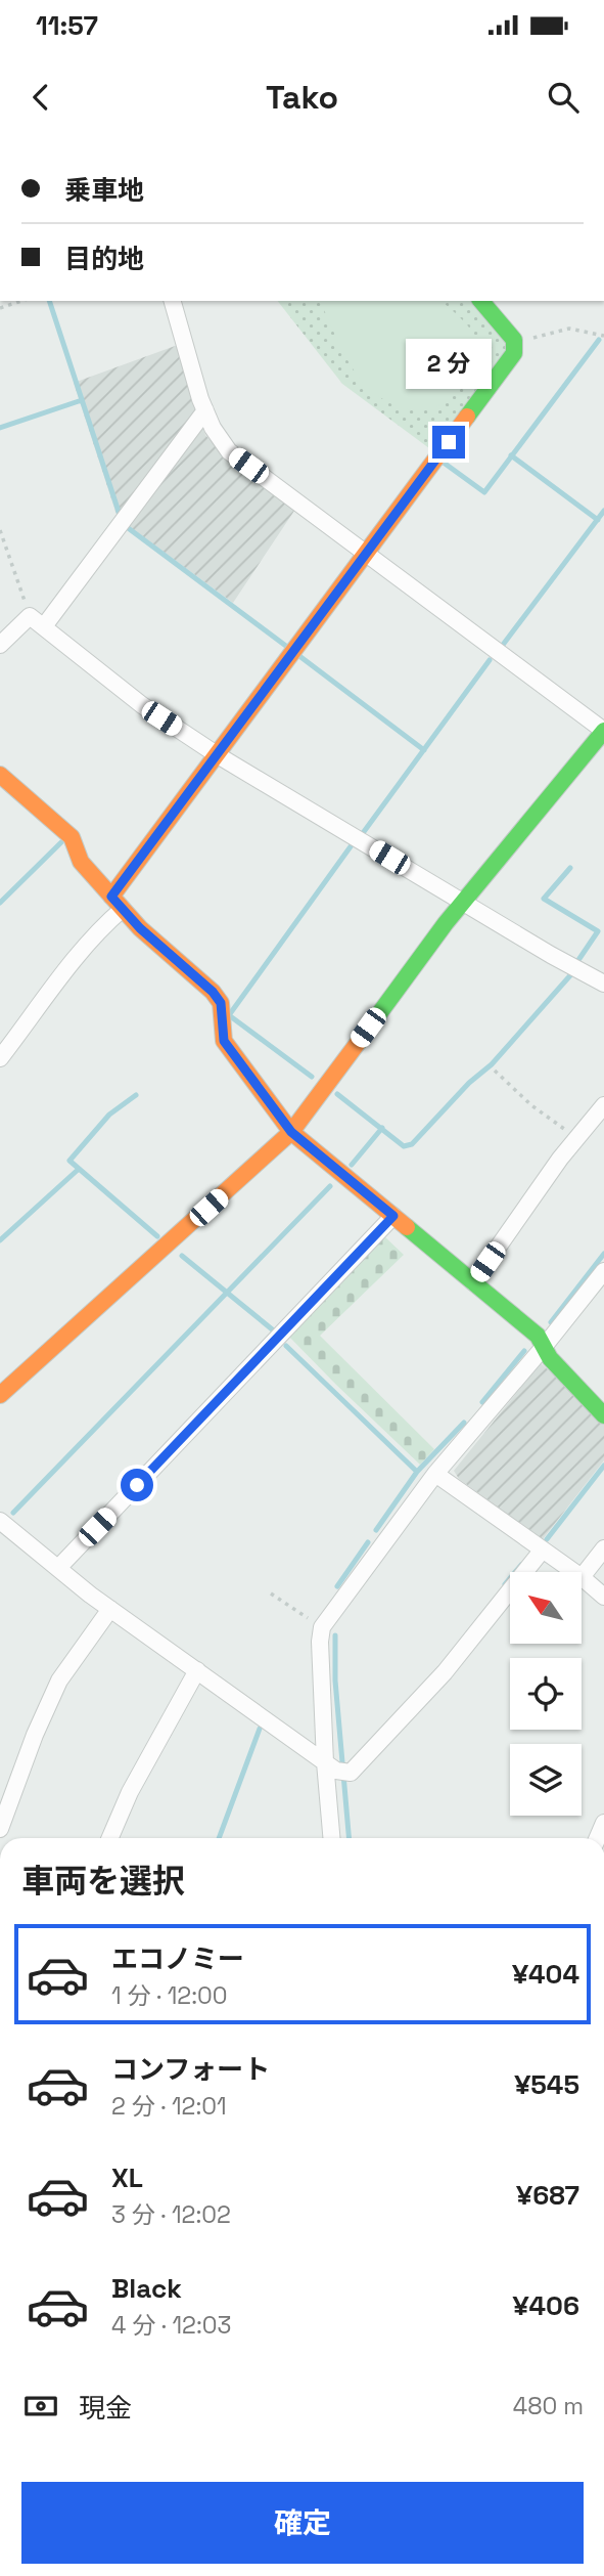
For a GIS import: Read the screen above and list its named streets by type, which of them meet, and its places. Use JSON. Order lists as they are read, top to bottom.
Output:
{
  "north": "top left",
  "page": {
    "status": "11:57",
    "header": "Tako",
    "banner": ["乗車地", "目的地"],
    "bubble": "2 分",
    "heading": "車両を選択",
    "list": [
      {
        "name": "エコノミー",
        "note": "1 分 · 12:00",
        "value": "¥404"
      },
      {
        "name": "コンフォート",
        "note": "2 分 · 12:01",
        "value": "¥545"
      },
      {
        "name": "XL",
        "note": "3 分 · 12:02",
        "value": "¥687"
      },
      {
        "name": "Black",
        "note": "4 分 · 12:03",
        "value": "¥406"
      }
    ],
    "pay": ["現金", "480 m"],
    "buttons": "確定"
  }
}
